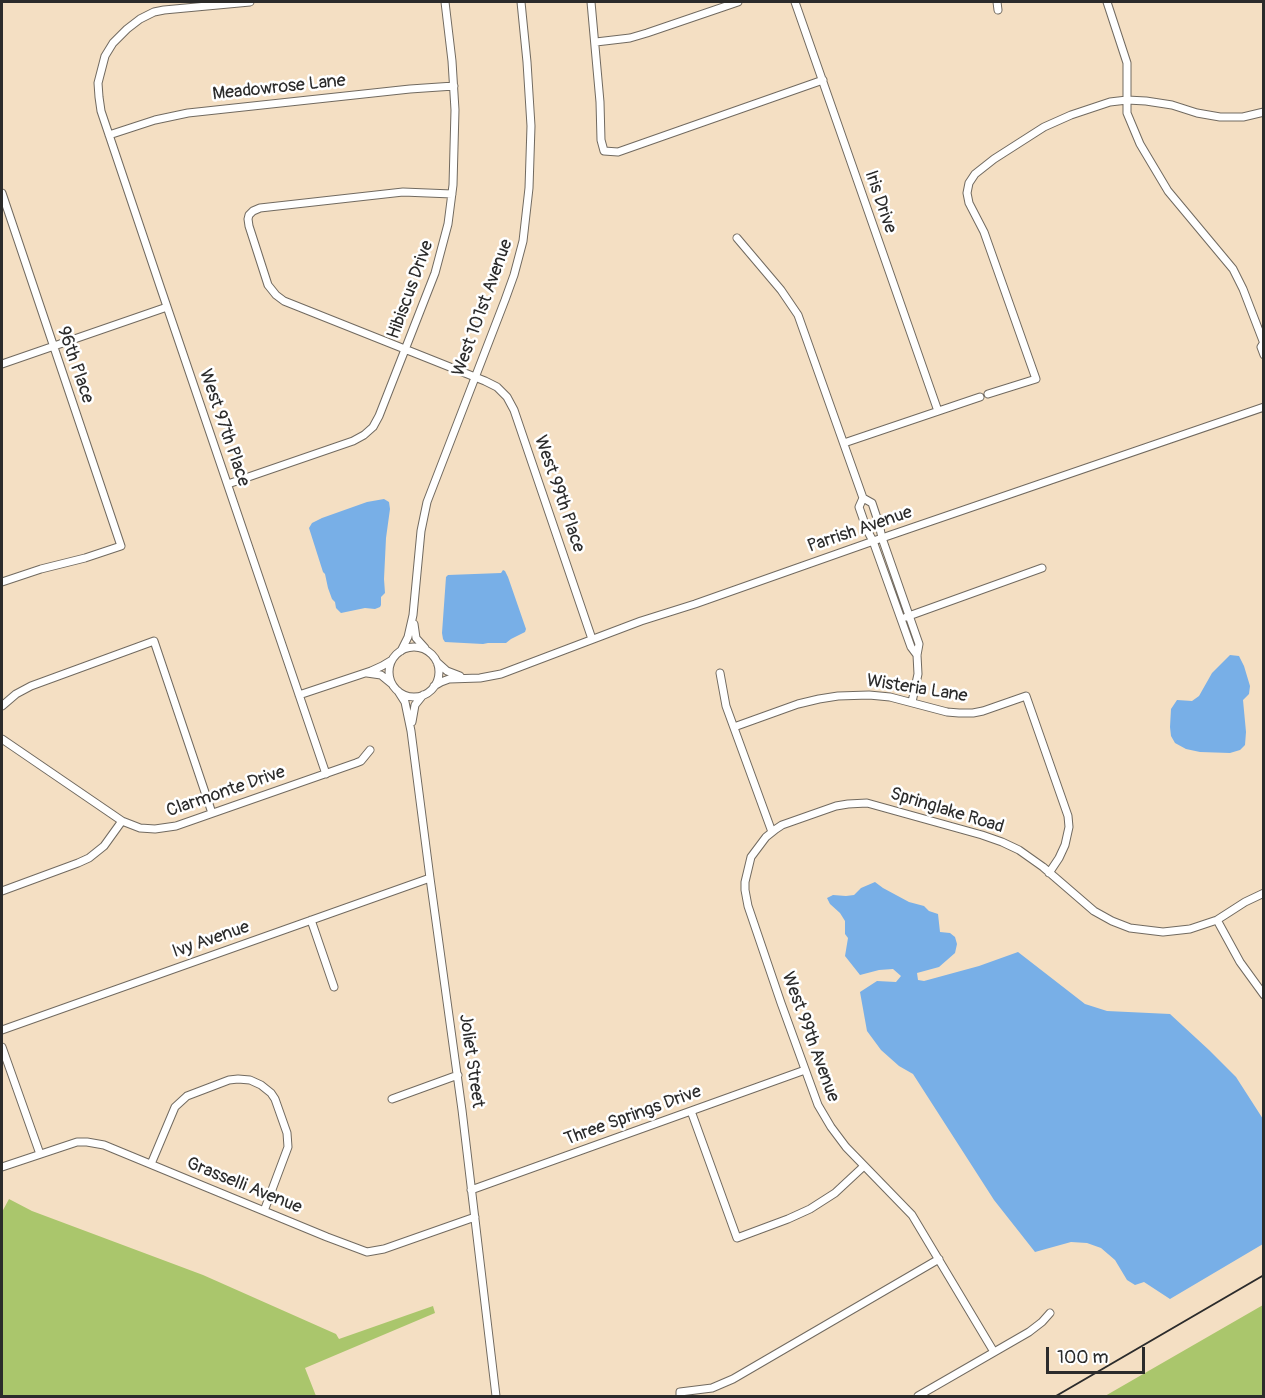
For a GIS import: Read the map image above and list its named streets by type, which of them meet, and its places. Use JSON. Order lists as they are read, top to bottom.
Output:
{
  "streets": {
    "street": [
      "Meadowrose Lane",
      "Iris Drive",
      "Hibiscus Drive",
      "West 101st Avenue",
      "96th Place",
      "West 97th Place",
      "West 99th Place",
      "Parrish Avenue",
      "Wisteria Lane",
      "Clarmonte Drive",
      "Springlake Road",
      "Ivy Avenue",
      "West 99th Avenue",
      "Joliet Street",
      "Three Springs Drive",
      "Grasselli Avenue"
    ]
  },
  "crossings": [
    ["Meadowrose Lane", "Hibiscus Drive"],
    ["Meadowrose Lane", "West 97th Place"],
    ["Hibiscus Drive", "West 97th Place"],
    ["Hibiscus Drive", "West 99th Place"],
    ["West 101st Avenue", "West 99th Place"],
    ["West 101st Avenue", "Parrish Avenue"],
    ["West 101st Avenue", "Joliet Street"],
    ["West 97th Place", "Clarmonte Drive"],
    ["West 99th Place", "Parrish Avenue"],
    ["Parrish Avenue", "Joliet Street"],
    ["Wisteria Lane", "Springlake Road"],
    ["Springlake Road", "West 99th Avenue"],
    ["Ivy Avenue", "Joliet Street"],
    ["West 99th Avenue", "Three Springs Drive"],
    ["Joliet Street", "Three Springs Drive"],
    ["Joliet Street", "Grasselli Avenue"]
  ],
  "scale_bar": "100 m"
}
